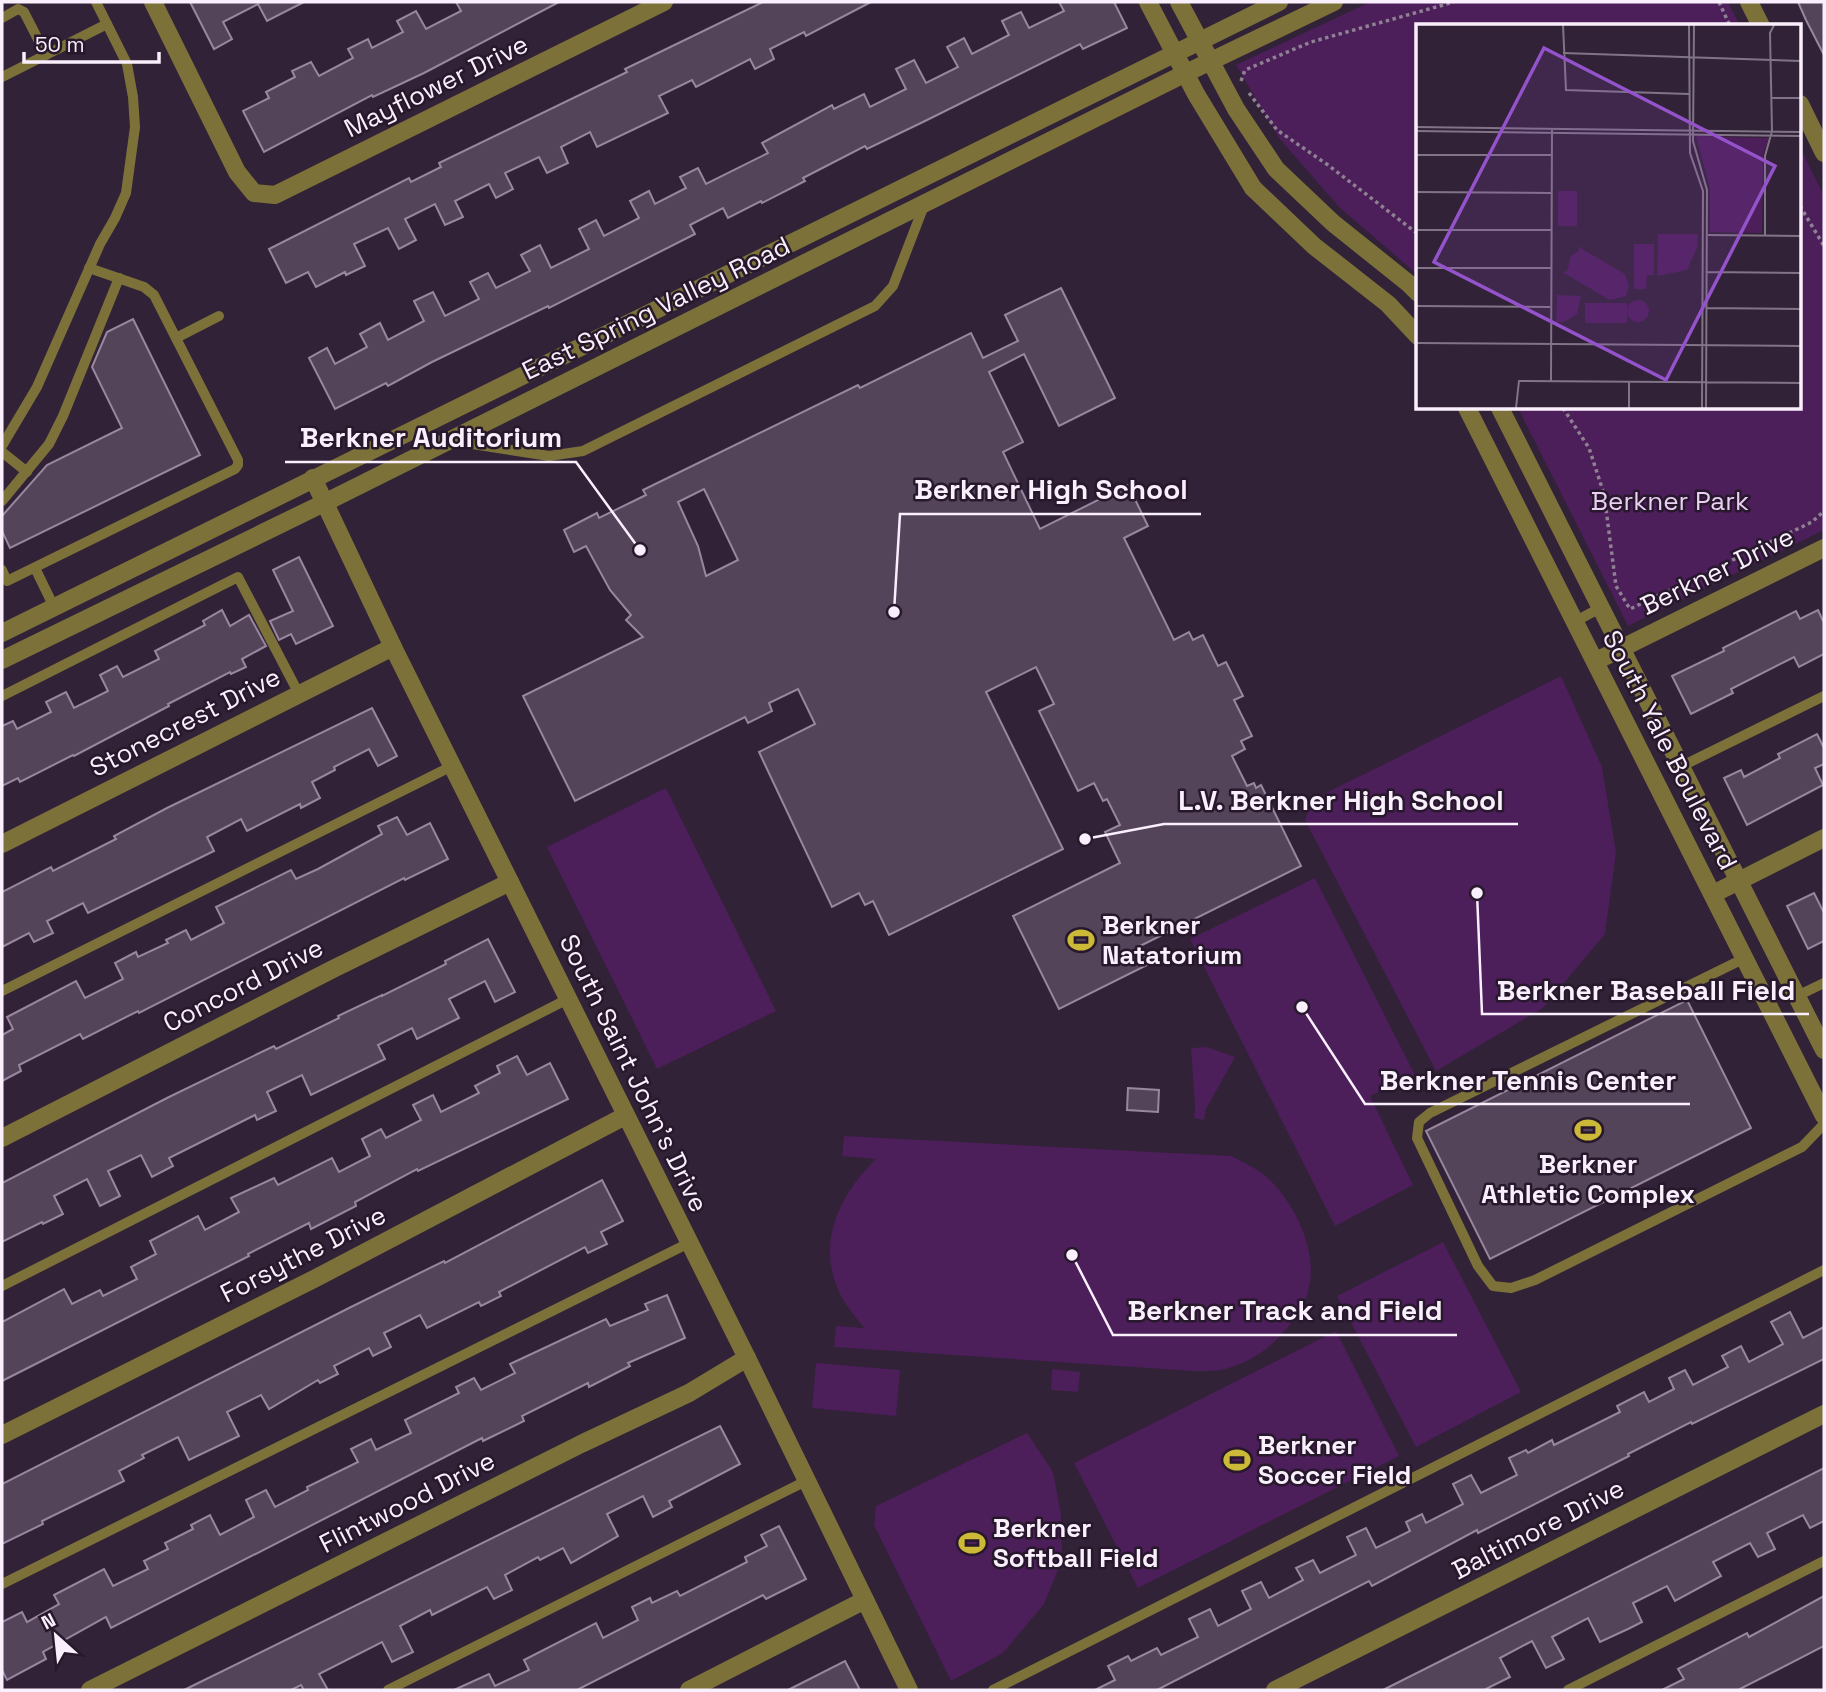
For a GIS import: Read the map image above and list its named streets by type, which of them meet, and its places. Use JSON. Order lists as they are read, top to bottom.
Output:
{
  "streets": {
    "street": [
      "Mayflower Drive",
      "East Spring Valley Road",
      "Berkner Drive",
      "Stonecrest Drive",
      "South Yale Boulevard",
      "Concord Drive",
      "South Saint John's Drive",
      "Forsythe Drive",
      "Flintwood Drive",
      "Baltimore Drive"
    ]
  },
  "crossings": [
    ["East Spring Valley Road", "South Saint John's Drive"],
    ["Berkner Drive", "South Yale Boulevard"],
    ["Stonecrest Drive", "South Saint John's Drive"],
    ["Concord Drive", "South Saint John's Drive"],
    ["South Saint John's Drive", "Forsythe Drive"],
    ["South Saint John's Drive", "Flintwood Drive"]
  ],
  "parks": ["Berkner Park"],
  "places": {
    "other": [
      "Berkner Auditorium",
      "Berkner High School",
      "L.V. Berkner High School",
      "Berkner Baseball Field",
      "Berkner Tennis Center",
      "Berkner Track and Field"
    ],
    "sports": [
      "Berkner Natatorium",
      "Berkner Athletic Complex",
      "Berkner Soccer Field",
      "Berkner Softball Field"
    ]
  },
  "scale_bar": "50 m",
  "north": "top left"
}
